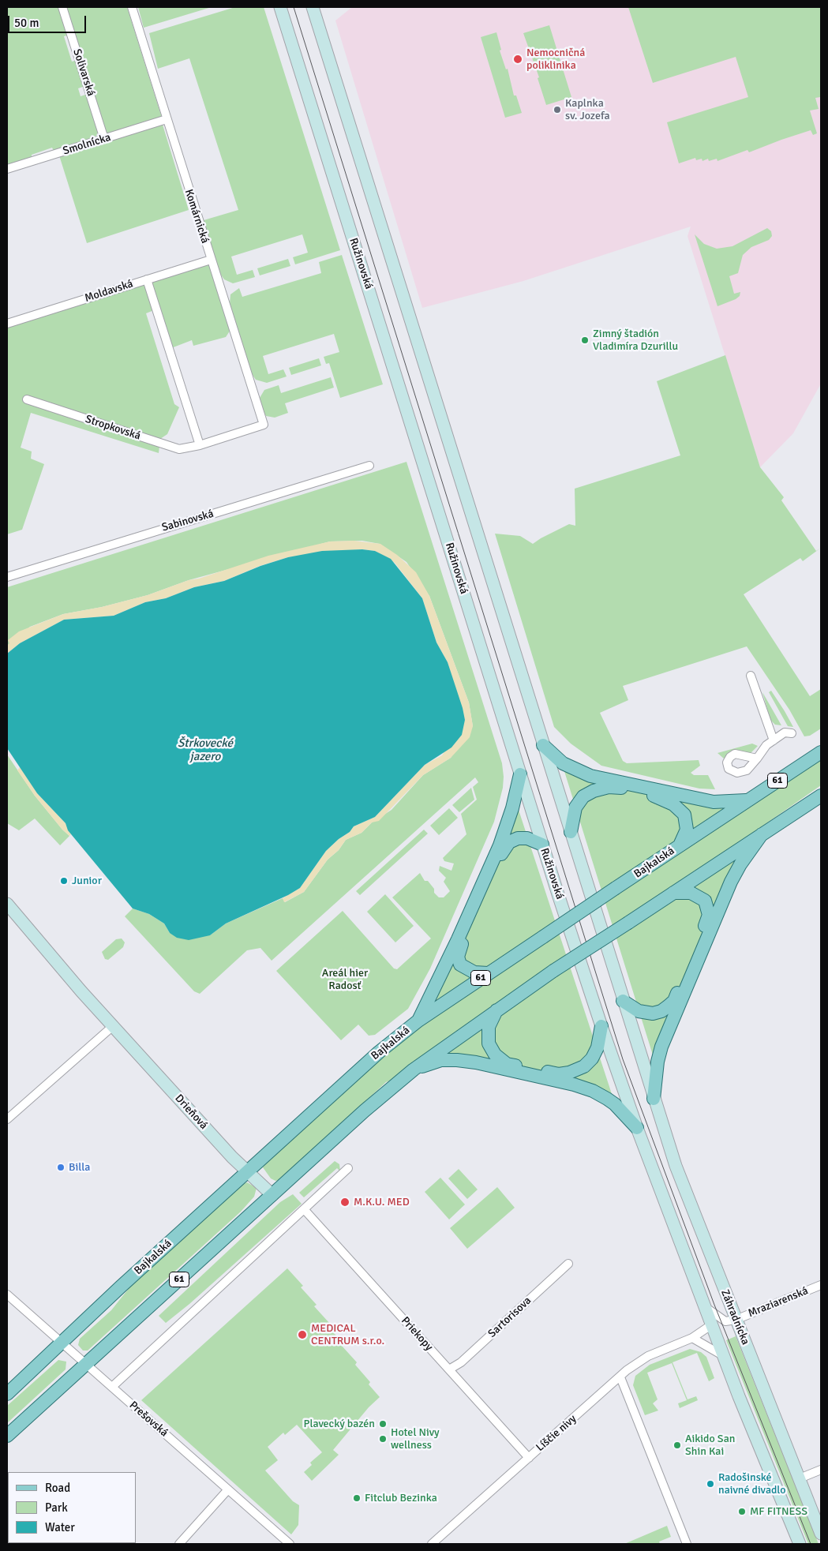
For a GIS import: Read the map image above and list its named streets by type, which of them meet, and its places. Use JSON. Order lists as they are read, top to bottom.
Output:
{
  "streets": {
    "main road": ["61", "Bajkalská"],
    "street": [
      "Solivarská",
      "Smolnícka",
      "Komárnická",
      "Ružinovská",
      "Moldavská",
      "Stropkovská",
      "Sabinovská",
      "Drieňová",
      "Mraziarenská",
      "Sartorisova",
      "Záhradnícka",
      "Priekopy",
      "Prešovská",
      "Líščie nivy"
    ]
  },
  "crossings": [
    ["Solivarská", "Smolnícka"],
    ["Smolnícka", "Komárnická"],
    ["Komárnická", "Moldavská"],
    ["Komárnická", "Stropkovská"],
    ["Ružinovská", "Záhradnícka"],
    ["61", "Drieňová"],
    ["61", "Prešovská"],
    ["Bajkalská", "Drieňová"],
    ["Bajkalská", "Prešovská"],
    ["Mraziarenská", "Záhradnícka"],
    ["Sartorisova", "Priekopy"],
    ["Záhradnícka", "Líščie nivy"],
    ["Priekopy", "Líščie nivy"]
  ],
  "water": ["Štrkovecké jazero"],
  "parks": ["Areál hier Radosť"],
  "places": [
    "Nemocničná poliklinika",
    "Kaplnka sv. Jozefa",
    "Zimný štadión Vladimíra Dzurillu",
    "Junior",
    "Billa",
    "M.K.U. MED",
    "MEDICAL CENTRUM s.r.o.",
    "Plavecký bazén",
    "Hotel Nivy wellness",
    "Aikido San Shin Kai",
    "Radošinské naivné divadlo",
    "Fitclub Bezinka",
    "MF FITNESS"
  ],
  "legend": ["Road", "Park", "Water"],
  "scale_bar": "50 m"
}
